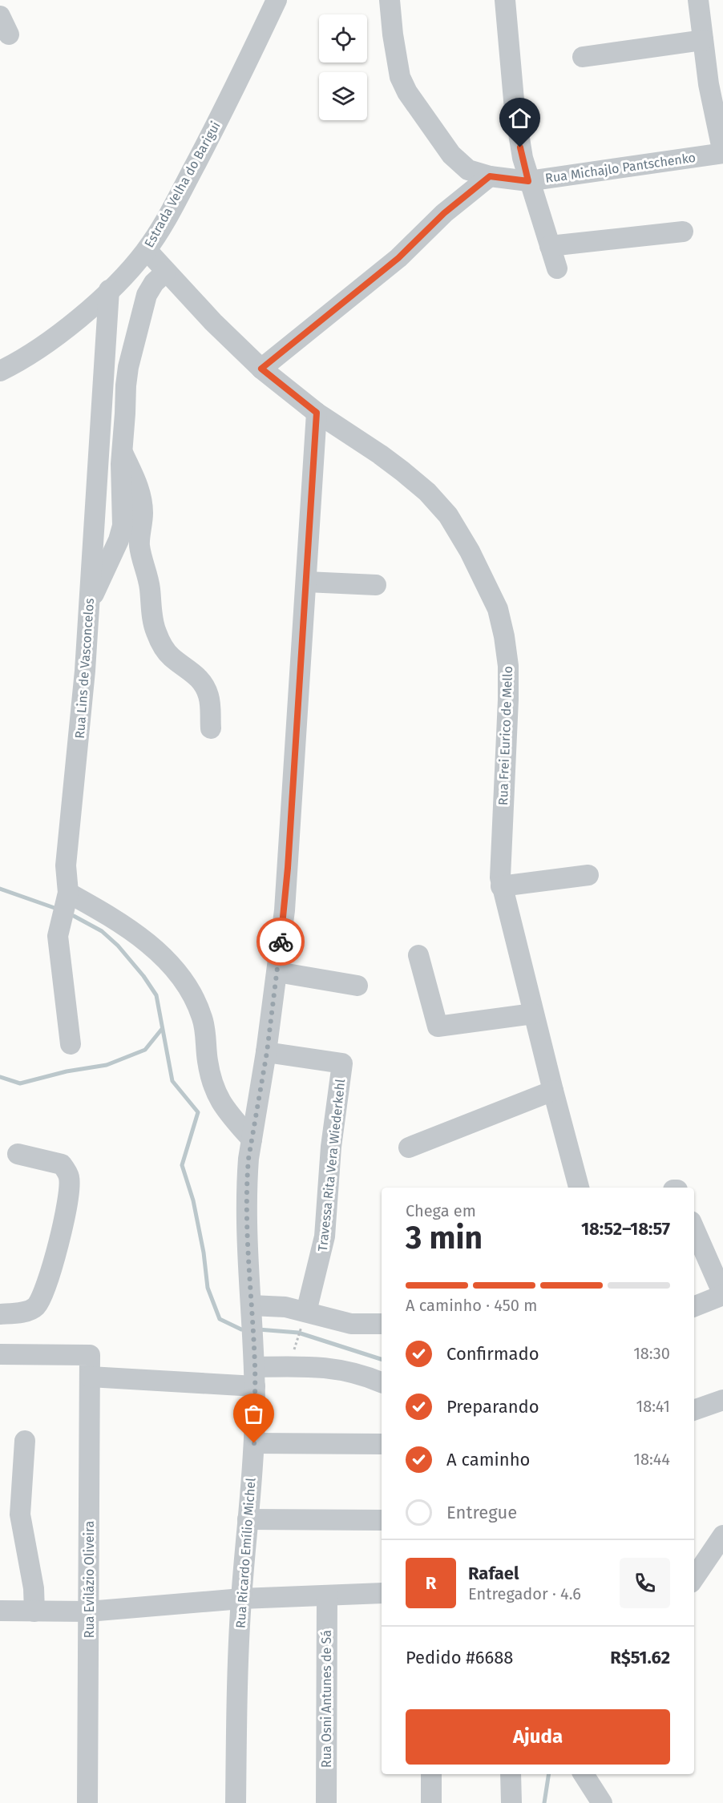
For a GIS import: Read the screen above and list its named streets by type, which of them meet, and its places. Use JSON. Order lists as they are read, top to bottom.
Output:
{
  "streets": {
    "street": [
      "Rua Michajlo Pantschenko",
      "Estrada Velha do Barigui",
      "Rua Lins de Vasconcelos",
      "Rua Frei Eurico de Mello",
      "Travessa Rita Vera Wiederkehl",
      "Rua Ricardo Emílio Michel",
      "Rua Evilázio Oliveira",
      "Rua Osni Antunes de Sá"
    ]
  },
  "crossings": [
    ["Estrada Velha do Barigui", "Rua Lins de Vasconcelos"],
    ["Estrada Velha do Barigui", "Rua Frei Eurico de Mello"],
    ["Rua Frei Eurico de Mello", "Rua Ricardo Emílio Michel"],
    ["Travessa Rita Vera Wiederkehl", "Rua Ricardo Emílio Michel"]
  ],
  "page": {
    "heading": ["3 min", "Chega em", "18:52–18:57"],
    "panel": [
      "Rafael",
      "Entregador · 4.6",
      "Pedido #6688",
      "R$51.62"
    ],
    "bar": "A caminho · 450 m",
    "list": [
      ["Confirmado", "18:30"],
      ["Preparando", "18:41"],
      ["A caminho", "18:44"],
      "Entregue"
    ],
    "round": "R",
    "buttons": "Ajuda"
  }
}
